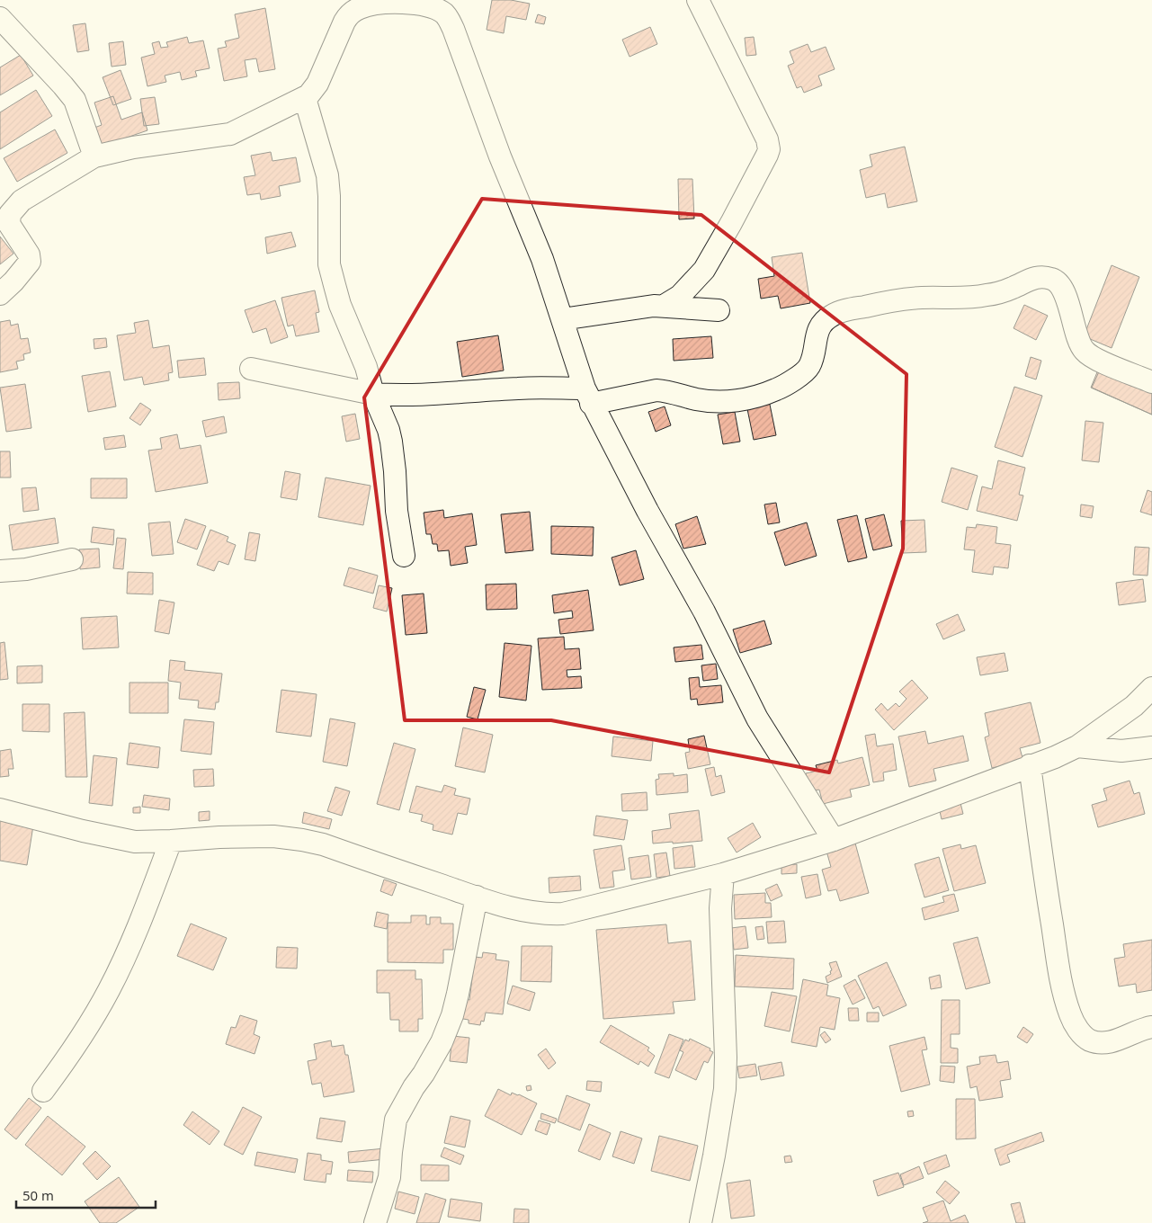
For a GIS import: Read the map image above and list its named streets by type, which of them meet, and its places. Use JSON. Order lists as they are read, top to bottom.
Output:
{
  "scale_bar": "50 m"
}
